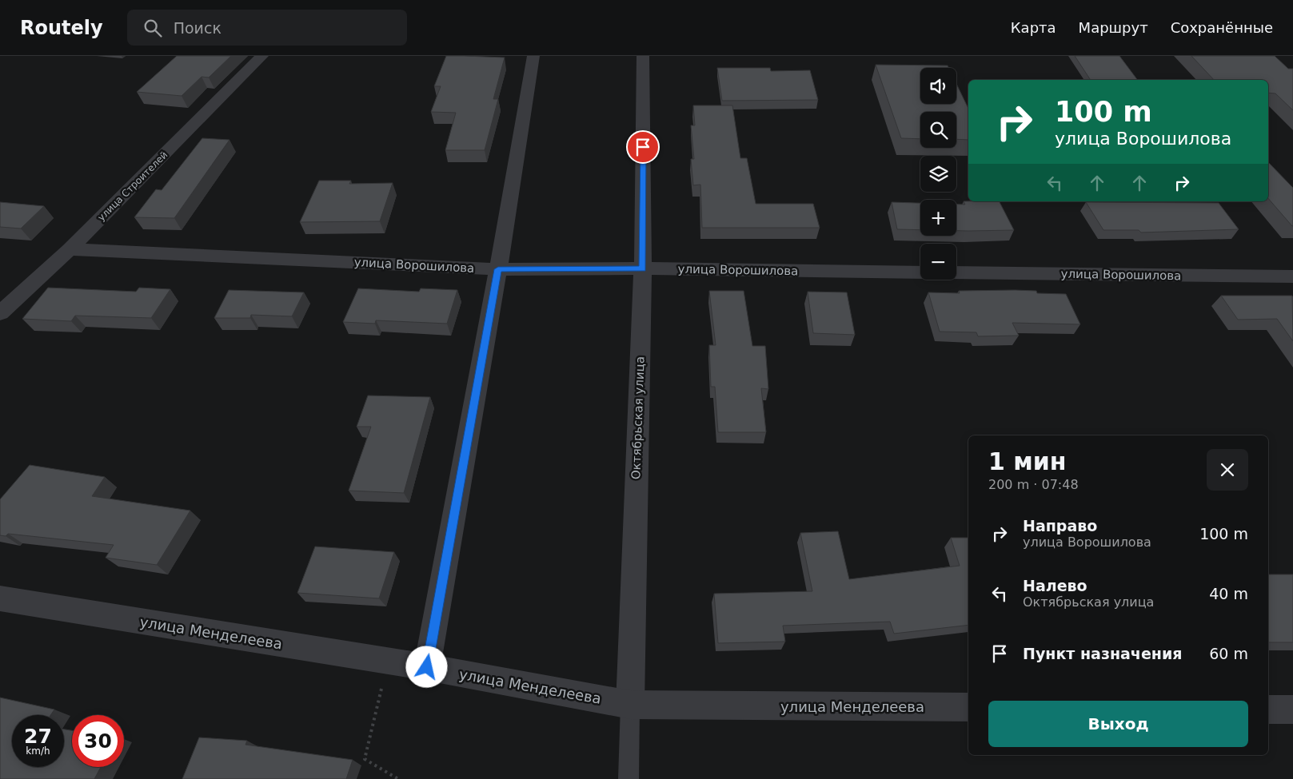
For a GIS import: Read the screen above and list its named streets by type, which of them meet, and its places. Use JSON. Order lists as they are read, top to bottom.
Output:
{
  "streets": {
    "street": [
      "улица Строителей",
      "улица Ворошилова",
      "Октябрьская улица",
      "улица Менделеева"
    ]
  },
  "crossings": [
    ["улица Строителей", "улица Ворошилова"],
    ["улица Ворошилова", "Октябрьская улица"],
    ["Октябрьская улица", "улица Менделеева"]
  ],
  "page": {
    "header": "Routely",
    "search": "Поиск",
    "nav": ["Карта", "Маршрут", "Сохранённые"],
    "map_buttons": ["+", "−"],
    "turn": ["100 m", "улица Ворошилова"],
    "heading": ["1 мин", "200 m · 07:48"],
    "list": [
      {
        "name": "Направо",
        "note": "улица Ворошилова",
        "value": "100 m"
      },
      {
        "name": "Налево",
        "note": "Октябрьская улица",
        "value": "40 m"
      },
      {
        "name": "Пункт назначения",
        "value": "60 m"
      }
    ],
    "buttons": "Выход",
    "speed": "27 km/h",
    "limit": "30"
  }
}
